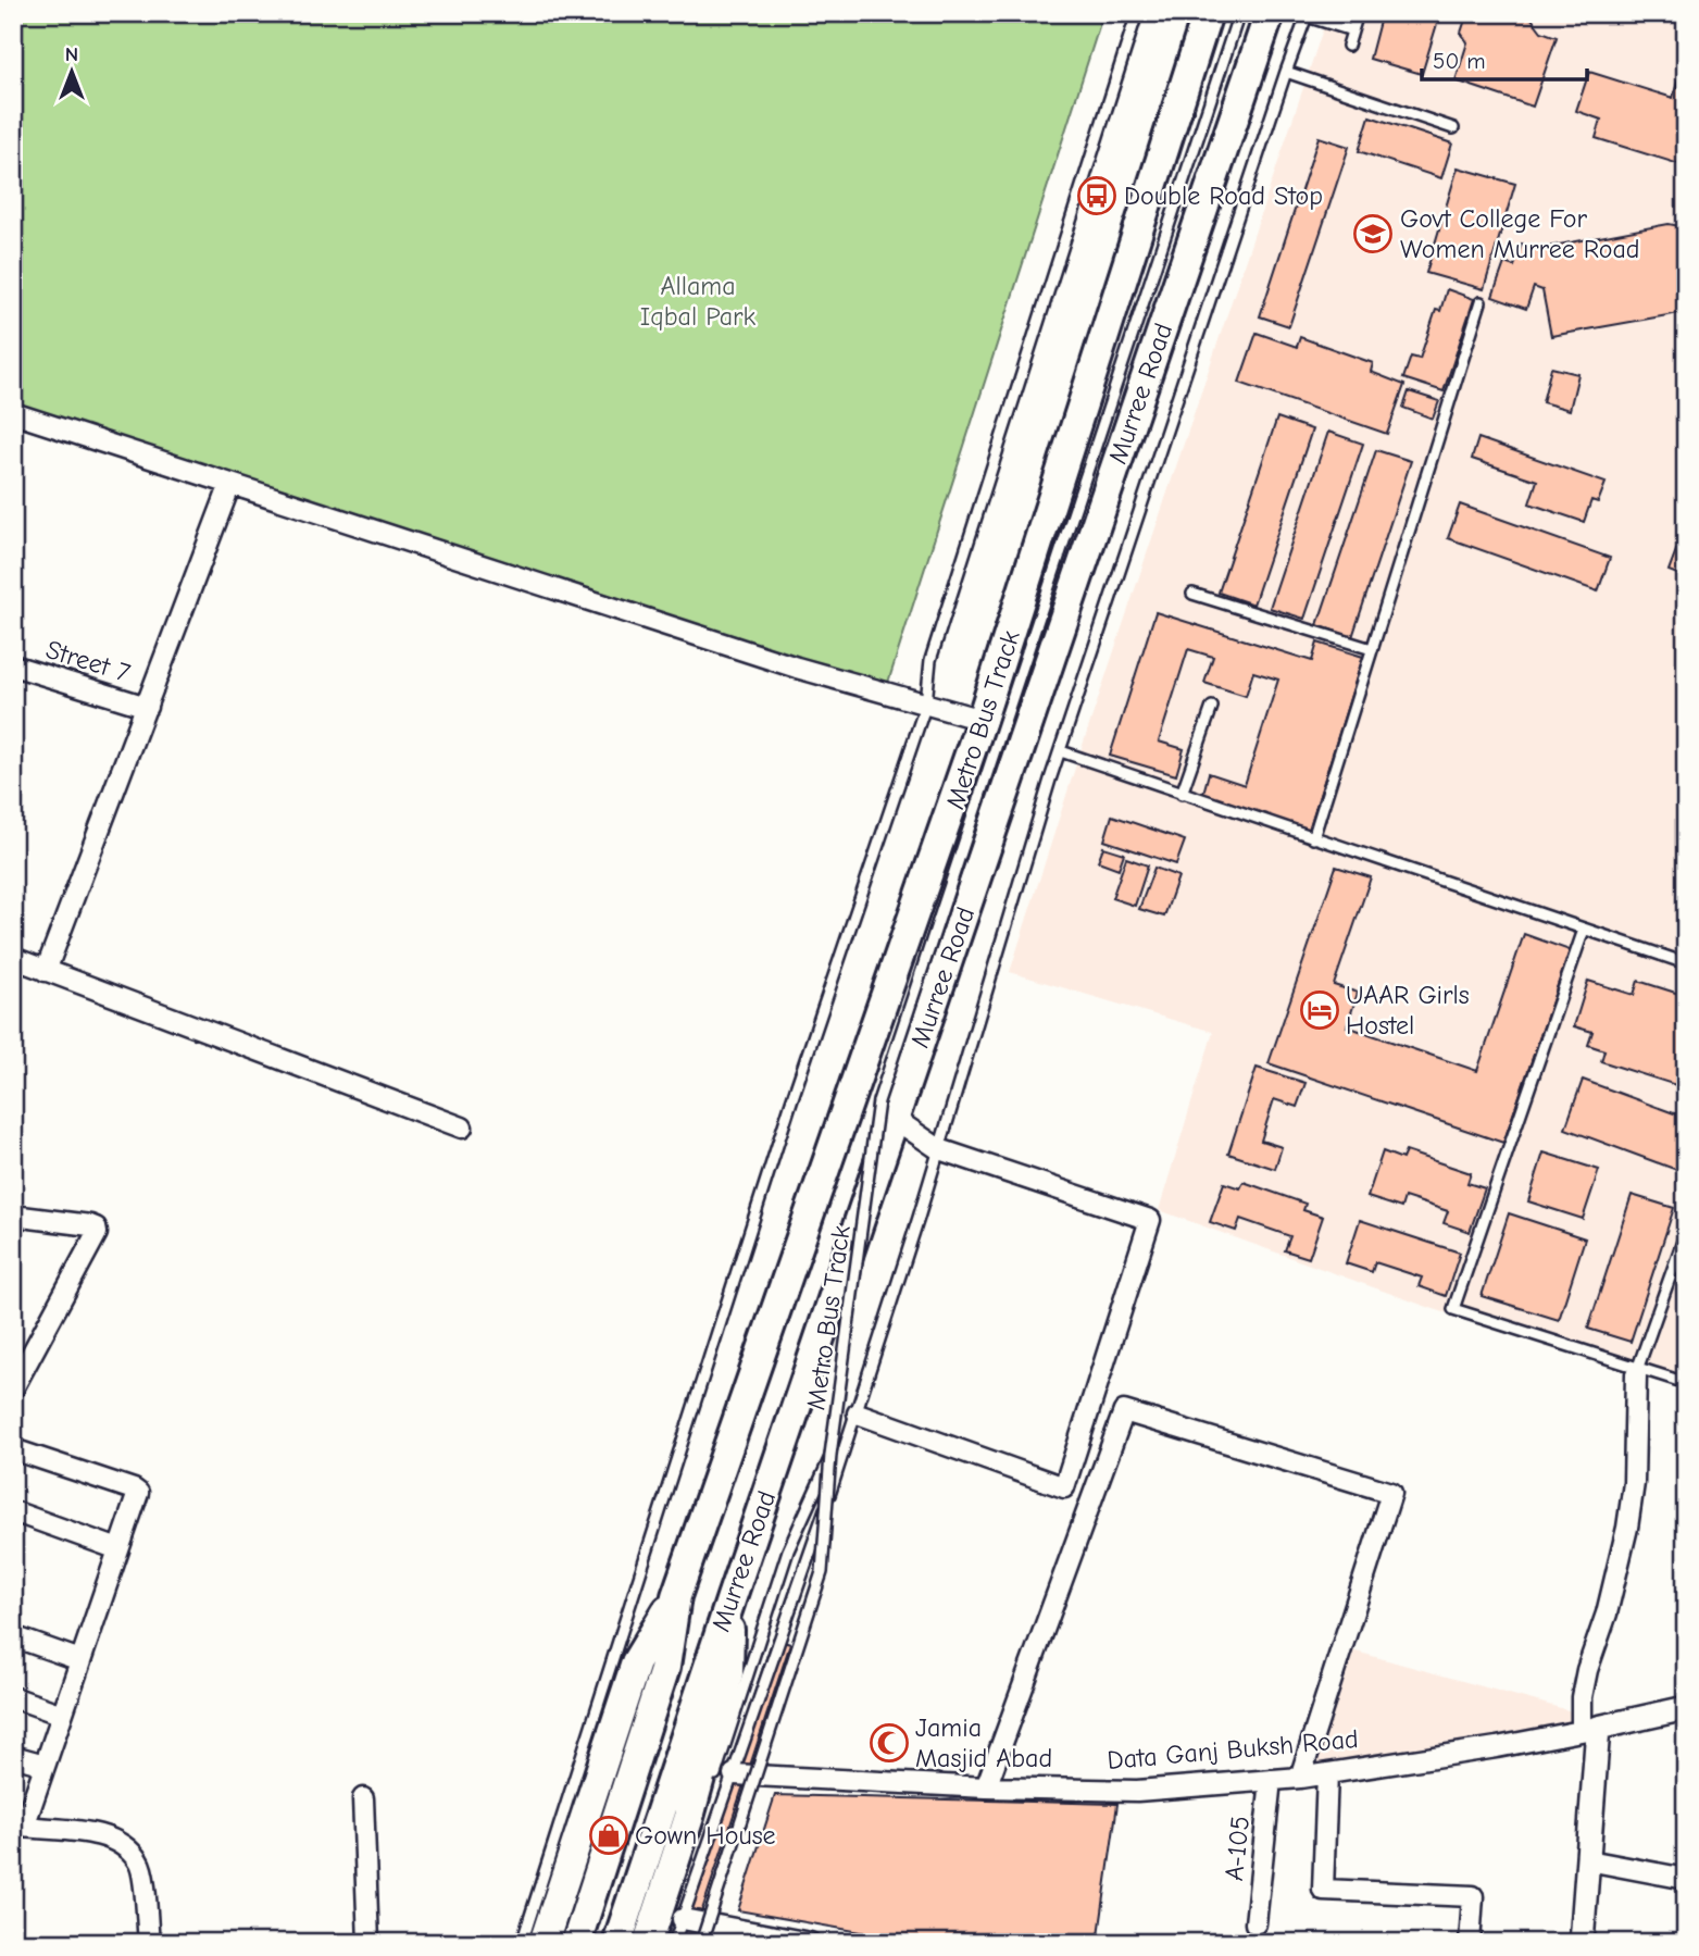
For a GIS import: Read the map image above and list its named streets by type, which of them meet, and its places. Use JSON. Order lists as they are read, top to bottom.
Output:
{
  "streets": {
    "main road": ["Murree Road"],
    "street": ["Street 7", "Data Ganj Buksh Road", "A-105"],
    "lane": ["Metro Bus Track"]
  },
  "crossings": [
    ["Data Ganj Buksh Road", "A-105"]
  ],
  "parks": ["Allama Iqbal Park"],
  "places": {
    "bus stop": ["Double Road Stop"],
    "school or university": ["Govt College For Women Murree Road"],
    "hotel": ["UAAR Girls Hostel"],
    "mosque": ["Jamia Masjid Abad"],
    "shop": ["Gown House"]
  },
  "scale_bar": "50 m",
  "north": "top"
}
